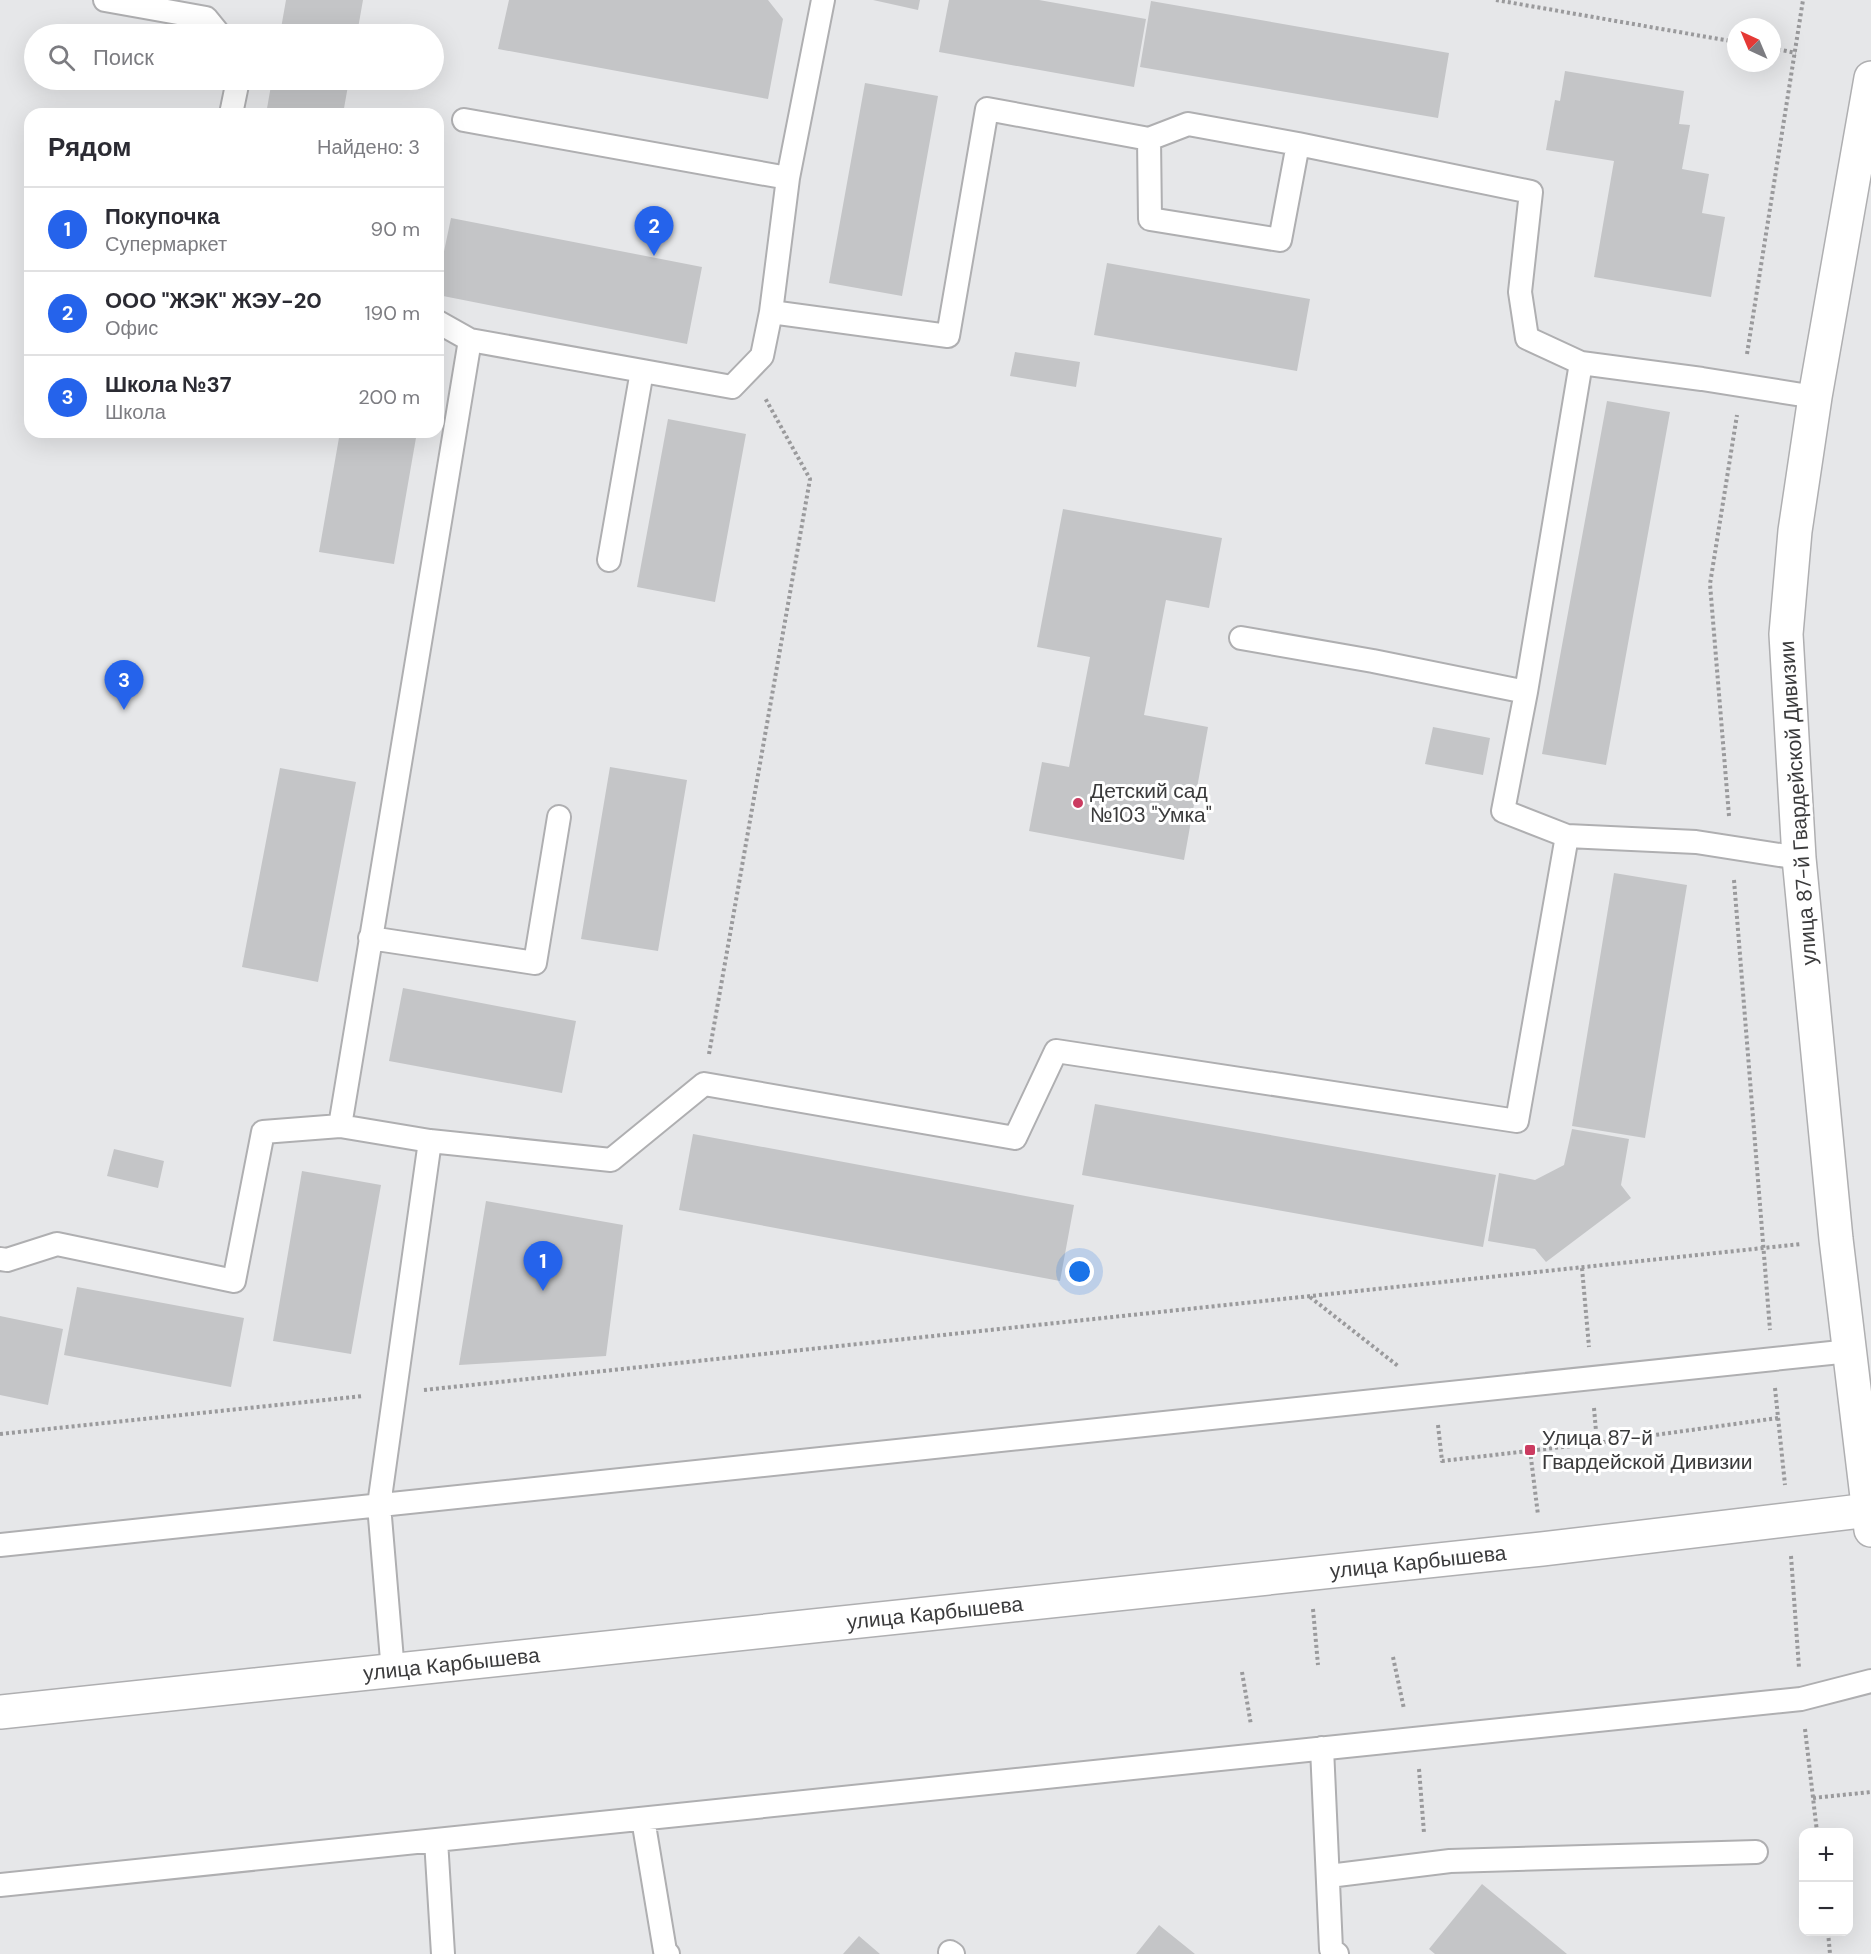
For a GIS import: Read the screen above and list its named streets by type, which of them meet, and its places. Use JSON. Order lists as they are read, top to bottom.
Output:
{
  "streets": {
    "street": ["улица 87-й Гвардейской Дивизии", "улица Карбышева"]
  },
  "crossings": [
    ["улица 87-й Гвардейской Дивизии", "улица Карбышева"]
  ],
  "places": {
    "other": ["Детский сад №103 \"Умка\""],
    "transit": ["Улица 87-й Гвардейской Дивизии"]
  },
  "north": "top left",
  "page": {
    "search": "Поиск",
    "heading": ["Рядом", "Найдено: 3"],
    "list": [
      {
        "mark": "1",
        "name": "Покупочка",
        "note": "Супермаркет",
        "value": "90 m"
      },
      {
        "mark": "2",
        "name": "ООО \"ЖЭК\" ЖЭУ-20",
        "note": "Офис",
        "value": "190 m"
      },
      {
        "mark": "3",
        "name": "Школа №37",
        "note": "Школа",
        "value": "200 m"
      }
    ],
    "pins": ["2", "3", "1"],
    "map_buttons": ["+", "−"]
  }
}
